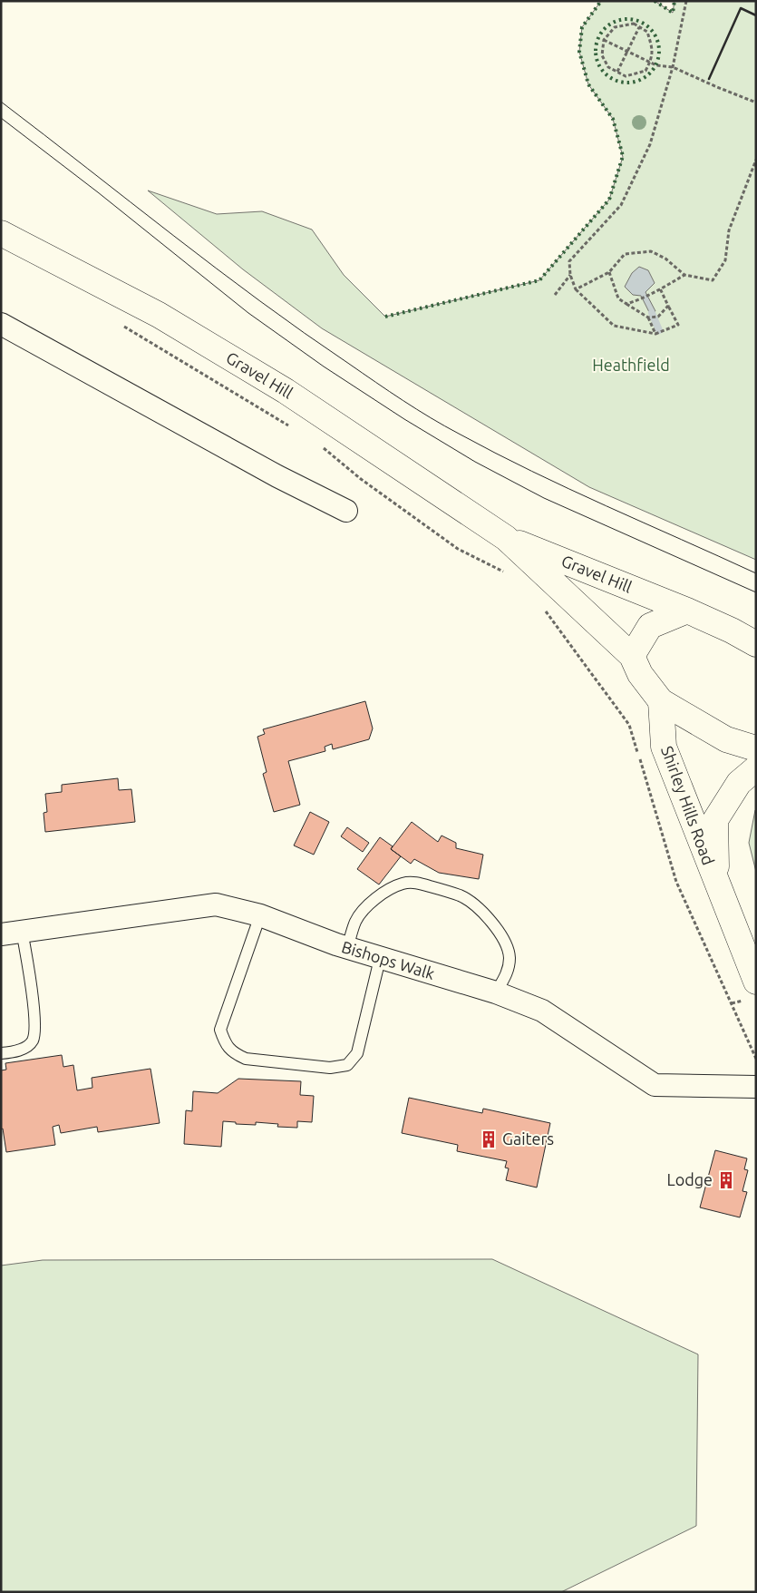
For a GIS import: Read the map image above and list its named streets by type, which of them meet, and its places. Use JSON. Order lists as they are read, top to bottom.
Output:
{
  "streets": {
    "main road": ["Gravel Hill", "Shirley Hills Road"],
    "street": ["Bishops Walk"]
  },
  "crossings": [
    ["Gravel Hill", "Shirley Hills Road"]
  ],
  "parks": ["Heathfield"],
  "places": {
    "building": ["Gaiters", "Lodge"]
  }
}
